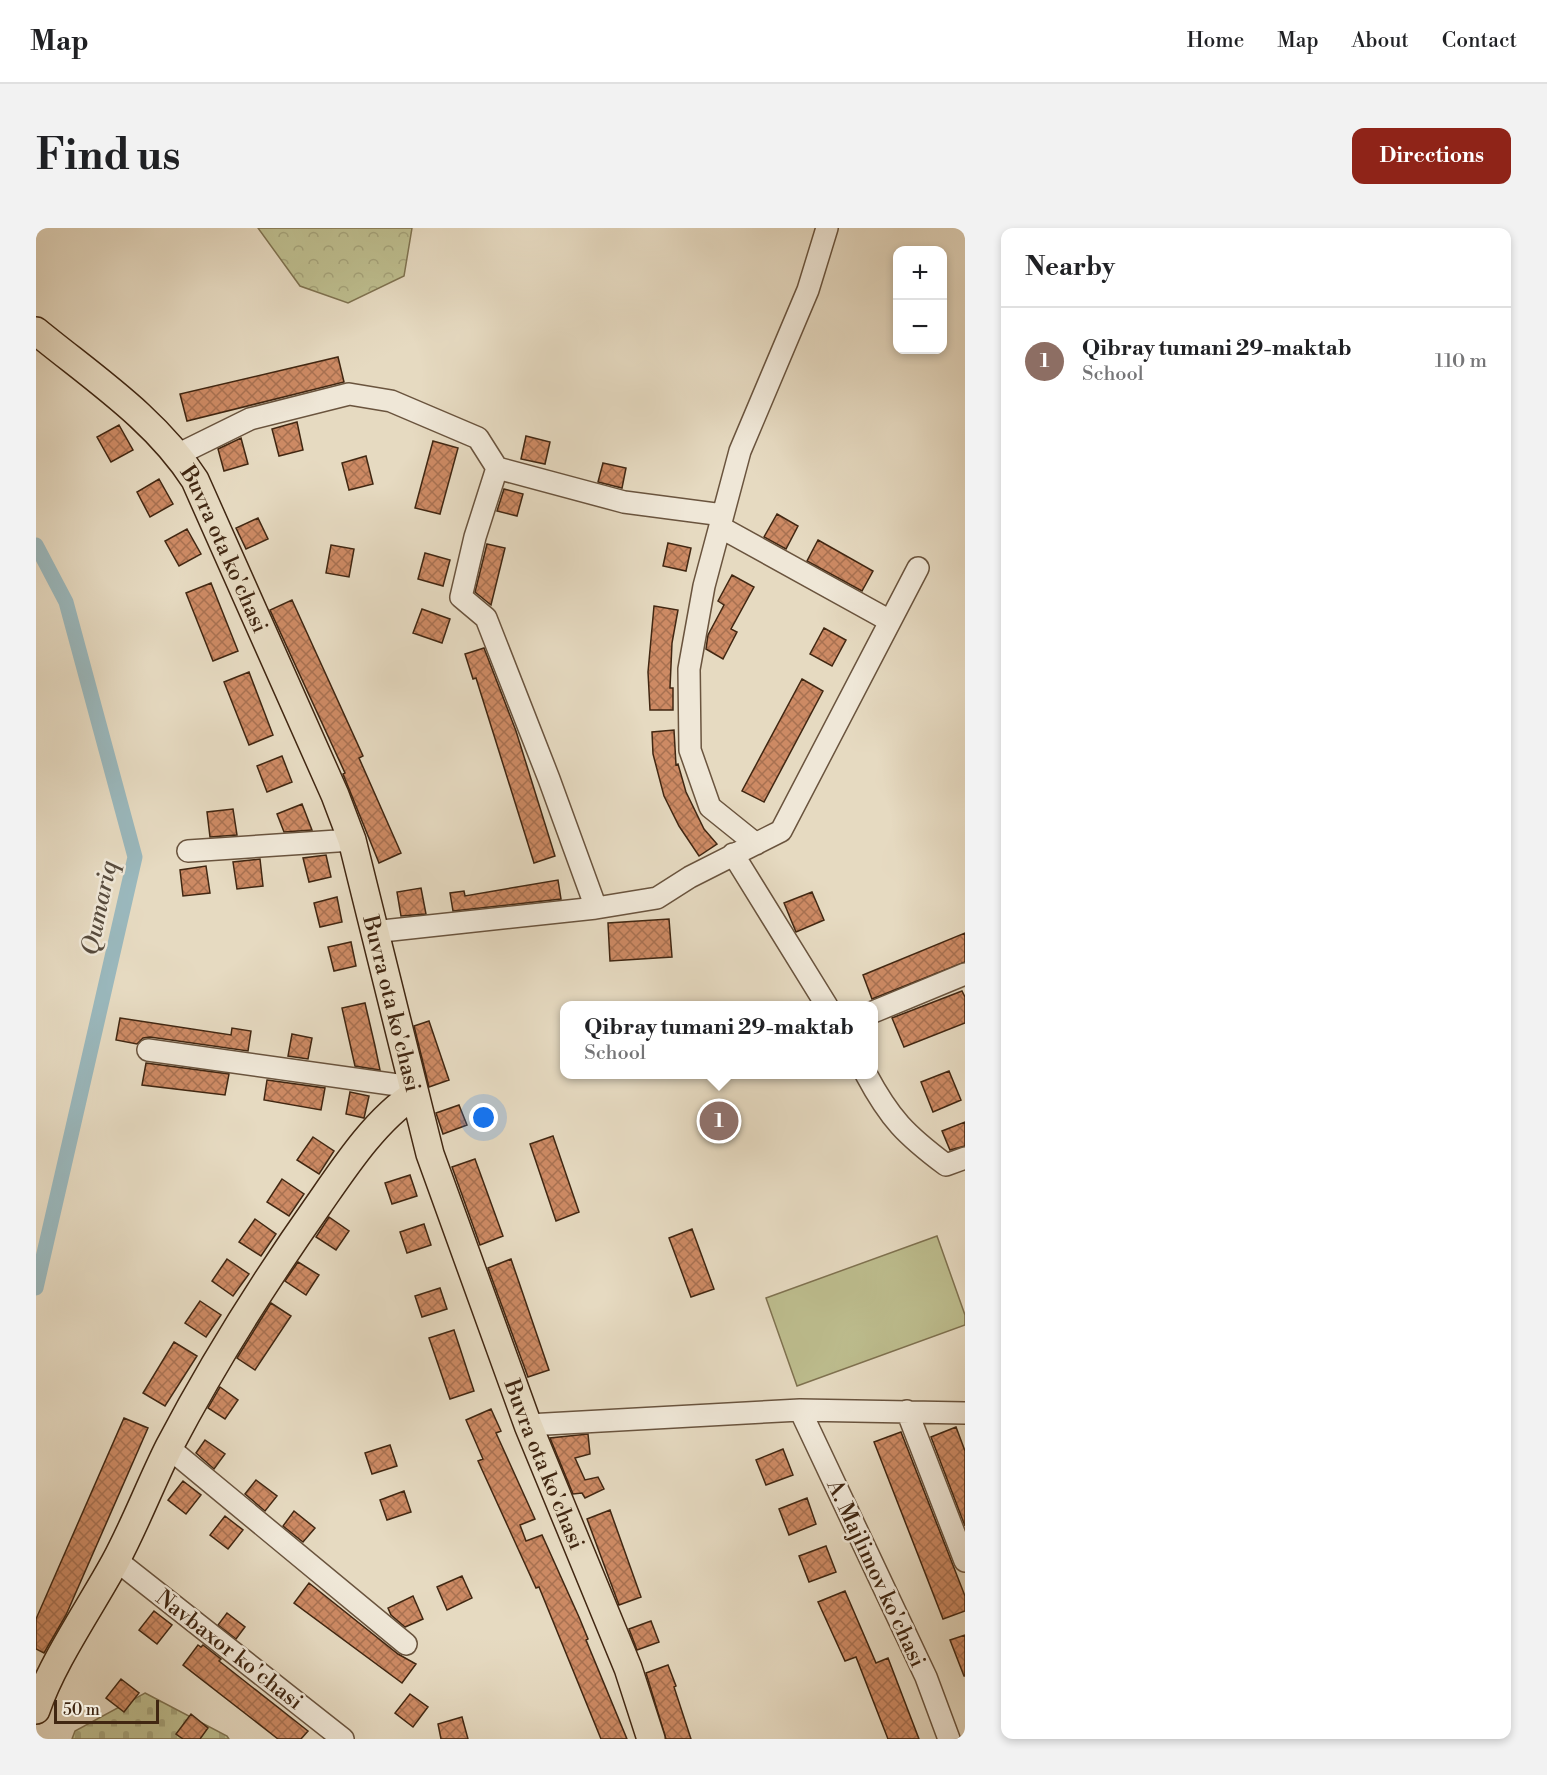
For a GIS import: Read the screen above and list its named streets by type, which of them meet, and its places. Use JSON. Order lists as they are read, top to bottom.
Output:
{
  "streets": {
    "main road": ["Buvra ota ko'chasi"],
    "street": ["A. Majlimov ko'chasi", "Navbaxor ko'chasi"]
  },
  "water": ["Qumariq"],
  "scale_bar": "50 m",
  "page": {
    "header": "Map",
    "nav": [
      "Home",
      "Map",
      "About",
      "Contact"
    ],
    "buttons": "Directions",
    "title": "Find us",
    "heading": "Nearby",
    "map_buttons": ["+", "−"],
    "list": [
      {
        "mark": "1",
        "name": "Qibray tumani 29-maktab",
        "note": "School",
        "value": "110 m"
      }
    ],
    "popup": ["Qibray tumani 29-maktab", "School"],
    "pins": "1",
    "scale": "50 m"
  }
}
